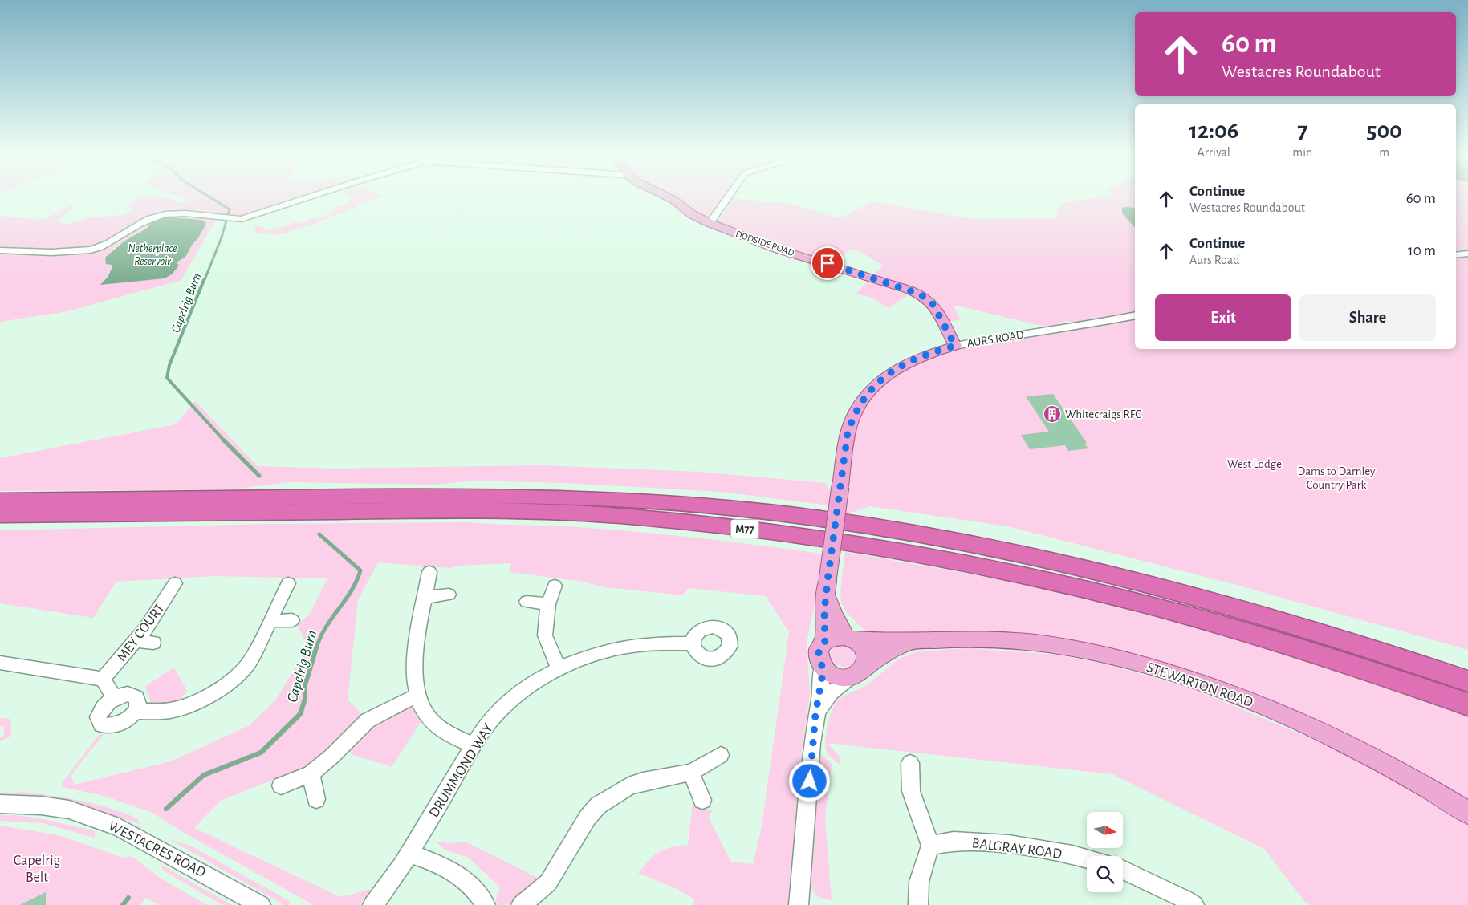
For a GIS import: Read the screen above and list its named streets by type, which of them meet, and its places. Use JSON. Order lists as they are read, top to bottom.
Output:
{
  "streets": {
    "highway": ["M77"],
    "main road": ["DODSIDE ROAD", "AURS ROAD", "STEWARTON ROAD"],
    "street": [
      "MEY COURT",
      "DRUMMOND WAY",
      "BALGRAY ROAD",
      "WESTACRES ROAD"
    ]
  },
  "crossings": [
    ["DODSIDE ROAD", "AURS ROAD"],
    ["AURS ROAD", "STEWARTON ROAD"]
  ],
  "water": ["Netherplace Reservoir", "Capelrig Burn"],
  "parks": ["West Lodge", "Dams to Darnley Country Park", "Capelrig Belt"],
  "places": {
    "building": ["Whitecraigs RFC"]
  },
  "north": "right",
  "page": {
    "turn": ["60 m", "Westacres Roundabout"],
    "eta": [
      "12:06",
      "Arrival",
      "7",
      "min",
      "500",
      "m"
    ],
    "list": [
      {
        "name": "Continue",
        "note": "Westacres Roundabout",
        "value": "60 m"
      },
      {
        "name": "Continue",
        "note": "Aurs Road",
        "value": "10 m"
      }
    ],
    "buttons": ["Exit", "Share"]
  }
}
